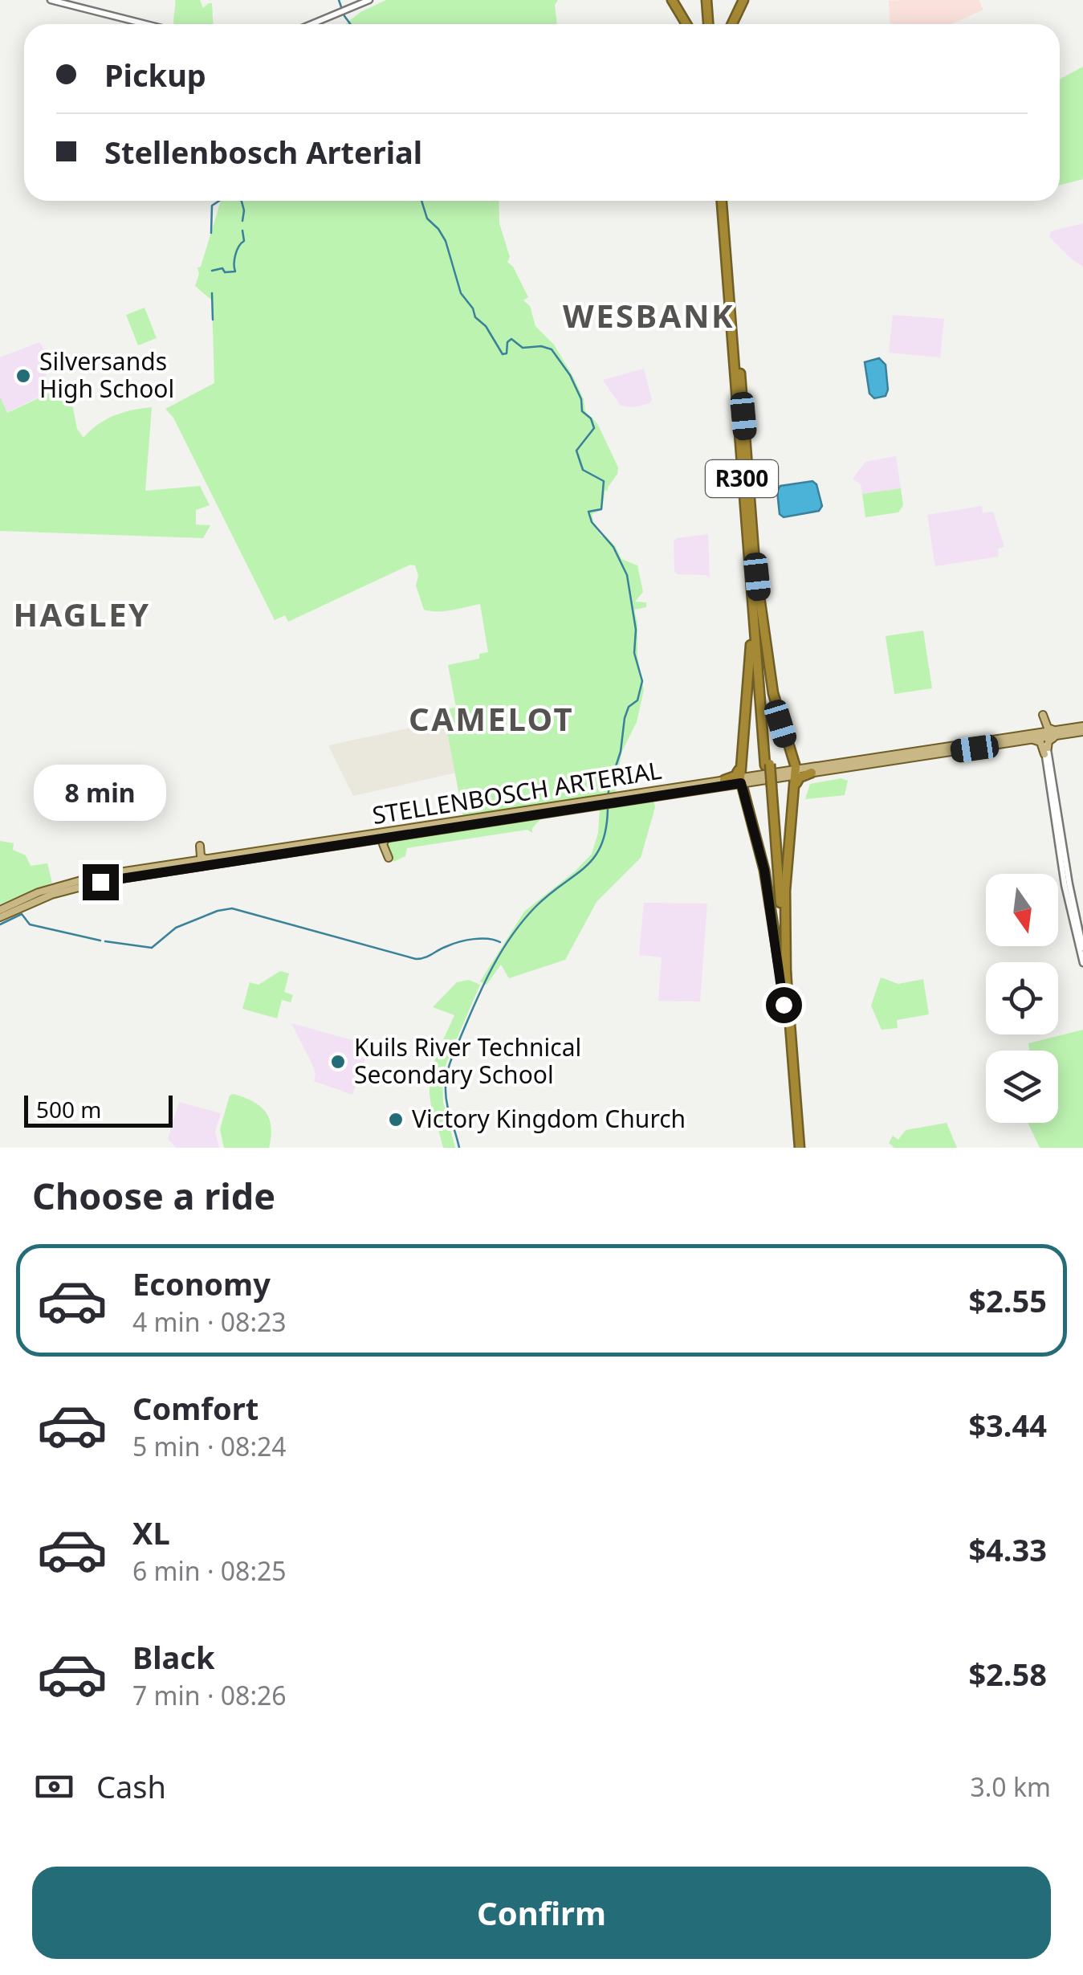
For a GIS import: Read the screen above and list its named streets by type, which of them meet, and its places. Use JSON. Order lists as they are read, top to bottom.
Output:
{
  "streets": {
    "highway": ["R300"],
    "main road": ["STELLENBOSCH ARTERIAL"]
  },
  "districts": ["WESBANK", "HAGLEY", "CAMELOT"],
  "places": ["Silversands High School", "Kuils River Technical Secondary School", "Victory Kingdom Church"],
  "scale_bar": "500 m",
  "north": "bottom",
  "page": {
    "banner": ["Pickup", "Stellenbosch Arterial"],
    "bubble": "8 min",
    "scale": "500 m",
    "heading": "Choose a ride",
    "list": [
      {
        "name": "Economy",
        "note": "4 min · 08:23",
        "value": "$2.55"
      },
      {
        "name": "Comfort",
        "note": "5 min · 08:24",
        "value": "$3.44"
      },
      {
        "name": "XL",
        "note": "6 min · 08:25",
        "value": "$4.33"
      },
      {
        "name": "Black",
        "note": "7 min · 08:26",
        "value": "$2.58"
      }
    ],
    "pay": ["Cash", "3.0 km"],
    "buttons": "Confirm"
  }
}
